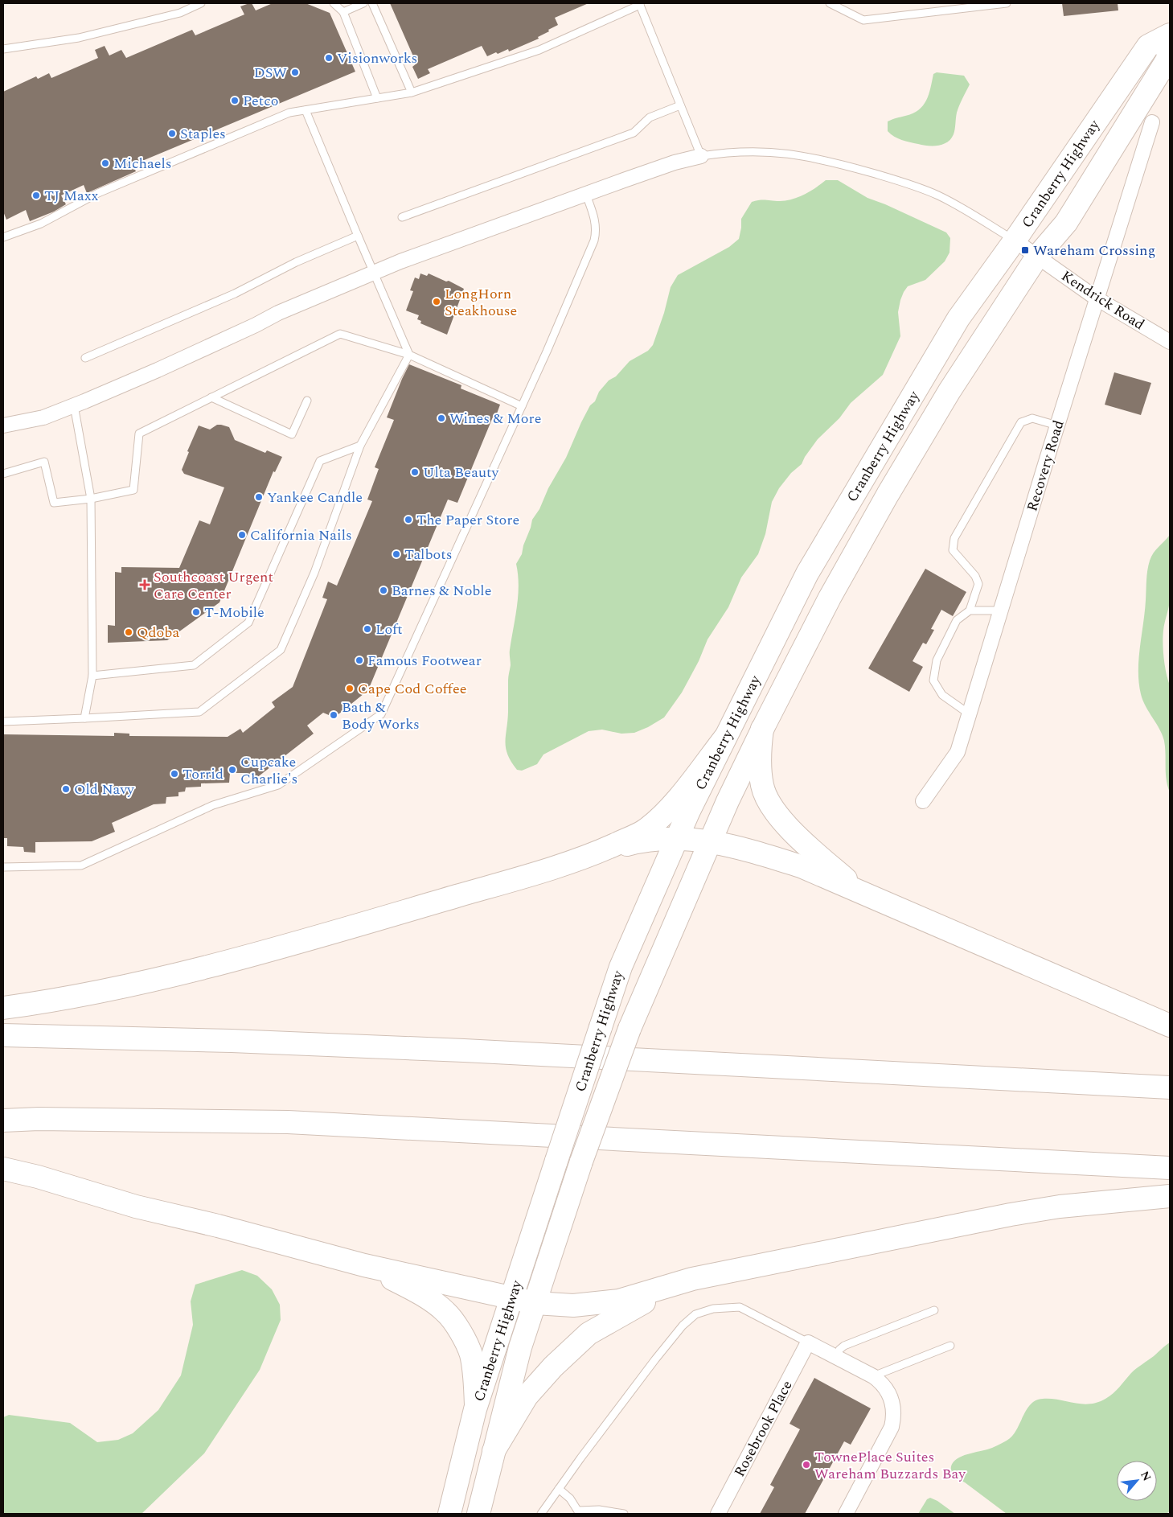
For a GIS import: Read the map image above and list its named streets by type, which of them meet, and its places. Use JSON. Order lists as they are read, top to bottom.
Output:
{
  "streets": {
    "main road": ["Cranberry Highway"],
    "street": ["Kendrick Road", "Recovery Road", "Rosebrook Place"]
  },
  "crossings": [
    ["Cranberry Highway", "Kendrick Road"],
    ["Kendrick Road", "Recovery Road"]
  ],
  "places": {
    "other": [
      "Visionworks",
      "DSW",
      "Petco",
      "Staples",
      "Michaels",
      "TJ Maxx",
      "LongHorn Steakhouse",
      "Wines & More",
      "Ulta Beauty",
      "Yankee Candle",
      "The Paper Store",
      "California Nails",
      "Talbots",
      "Barnes & Noble",
      "T-Mobile",
      "Loft",
      "Qdoba",
      "Famous Footwear",
      "Cape Cod Coffee",
      "Bath & Body Works",
      "Cupcake Charlie's",
      "Torrid",
      "Old Navy",
      "TownePlace Suites Wareham Buzzards Bay"
    ],
    "transit": ["Wareham Crossing"],
    "health": ["Southcoast Urgent Care Center"]
  },
  "north": "top right"
}
